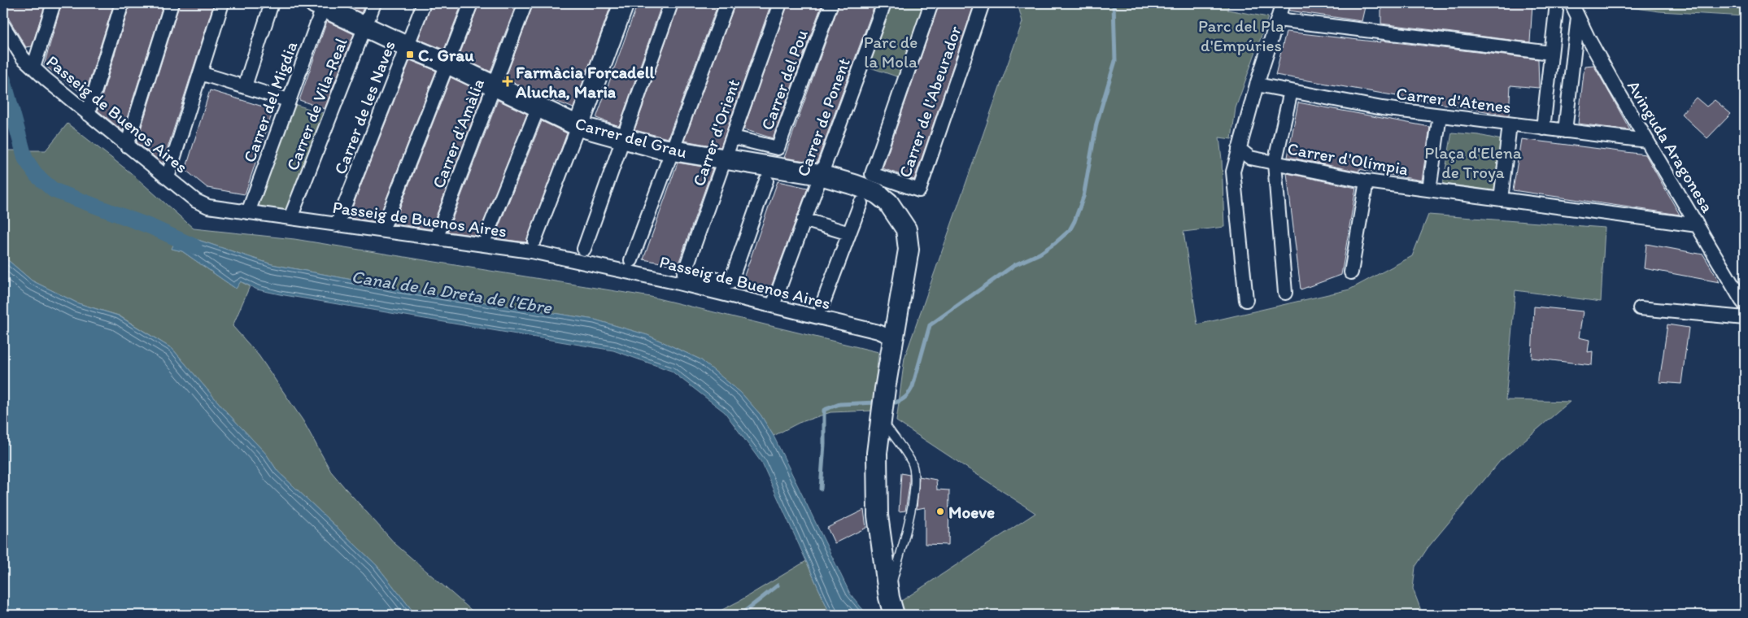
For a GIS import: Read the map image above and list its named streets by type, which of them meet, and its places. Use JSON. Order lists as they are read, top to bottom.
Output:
{
  "streets": {
    "street": [
      "Carrer del Pou",
      "Carrer d'Atenes",
      "Carrer del Migdia",
      "Carrer de l'Abeurador",
      "Carrer de Vila-Real",
      "Carrer de les Naves",
      "Passeig de Buenos Aires",
      "Carrer de Ponent",
      "Carrer d'Orient",
      "Carrer d'Amàlia",
      "Carrer del Grau",
      "Avinguda Aragonesa",
      "Carrer d'Olímpia"
    ]
  },
  "crossings": [
    ["Carrer del Pou", "Carrer d'Orient"],
    ["Carrer d'Atenes", "Avinguda Aragonesa"],
    ["Carrer del Migdia", "Passeig de Buenos Aires"],
    ["Carrer del Migdia", "Carrer del Grau"],
    ["Carrer de Vila-Real", "Passeig de Buenos Aires"],
    ["Carrer de Vila-Real", "Carrer del Grau"],
    ["Carrer de les Naves", "Passeig de Buenos Aires"],
    ["Carrer de les Naves", "Carrer del Grau"],
    ["Passeig de Buenos Aires", "Carrer de Ponent"],
    ["Passeig de Buenos Aires", "Carrer d'Orient"],
    ["Passeig de Buenos Aires", "Carrer del Grau"],
    ["Carrer de Ponent", "Carrer del Grau"],
    ["Carrer d'Orient", "Carrer del Grau"],
    ["Carrer d'Amàlia", "Carrer del Grau"],
    ["Avinguda Aragonesa", "Carrer d'Olímpia"]
  ],
  "water": ["Canal de la Dreta de l'Ebre"],
  "parks": ["Parc del Pla d'Empúries", "Parc de la Mola", "Plaça d'Elena de Troya"],
  "places": {
    "transit": ["C. Grau"],
    "health": ["Farmàcia Forcadell Alucha, Maria"],
    "other": ["Moeve"]
  }
}
